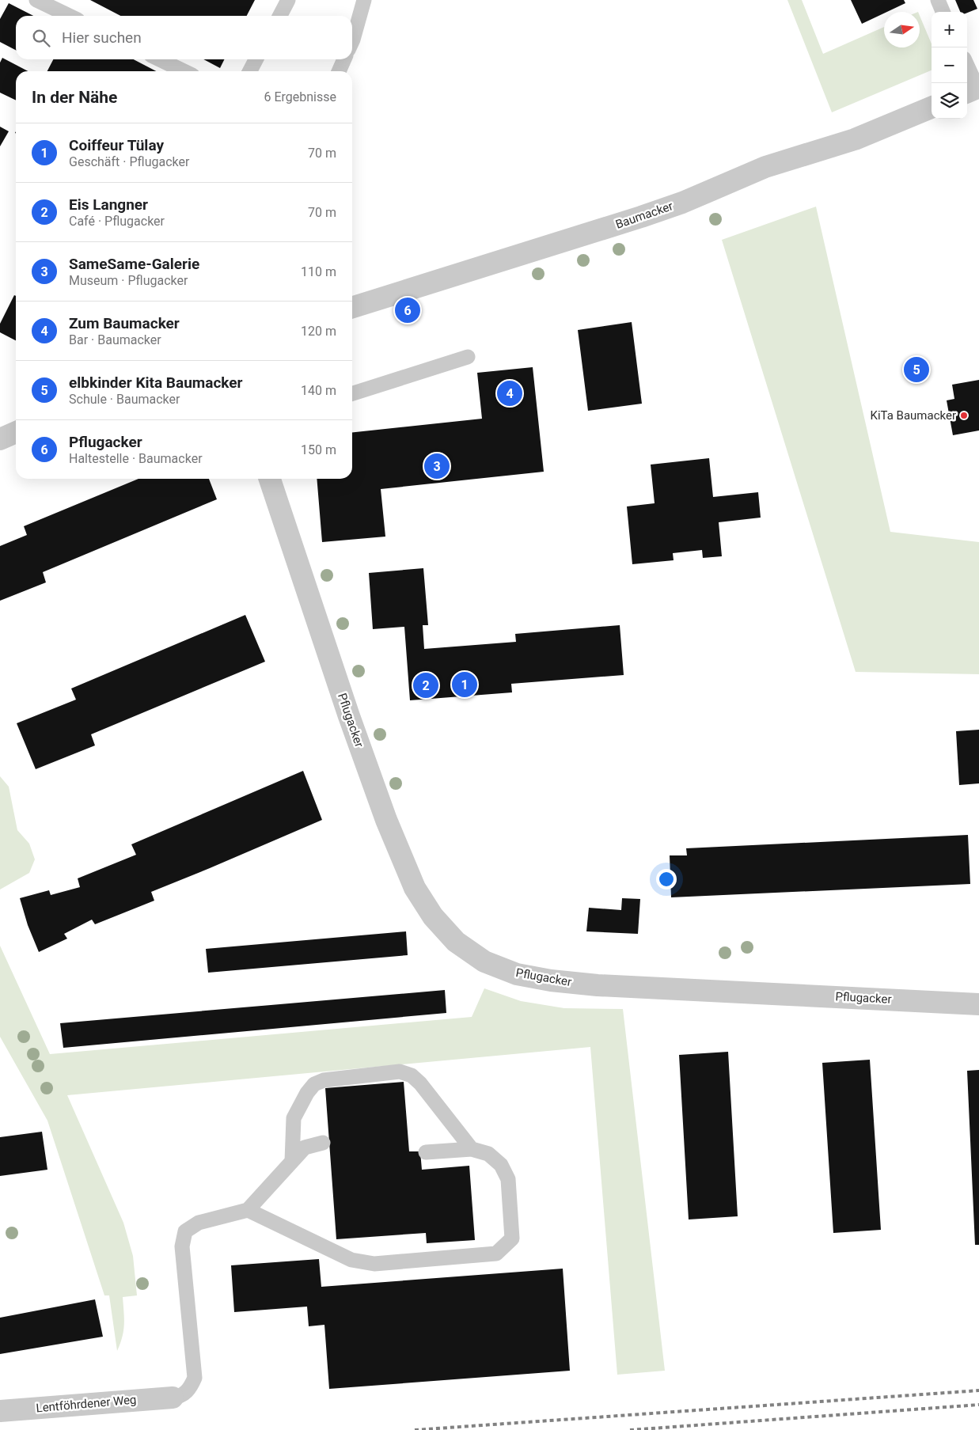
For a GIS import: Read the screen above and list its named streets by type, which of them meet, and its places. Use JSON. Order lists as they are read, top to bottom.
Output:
{
  "streets": {
    "street": ["Baumacker", "Pflugacker", "Lentföhrdener Weg"]
  },
  "places": ["KiTa Baumacker"],
  "north": "right",
  "page": {
    "map_buttons": ["+", "−"],
    "search": "Hier suchen",
    "heading": ["In der Nähe", "6 Ergebnisse"],
    "list": [
      {
        "mark": "1",
        "name": "Coiffeur Tülay",
        "note": "Geschäft · Pflugacker",
        "value": "70 m"
      },
      {
        "mark": "2",
        "name": "Eis Langner",
        "note": "Café · Pflugacker",
        "value": "70 m"
      },
      {
        "mark": "3",
        "name": "SameSame-Galerie",
        "note": "Museum · Pflugacker",
        "value": "110 m"
      },
      {
        "mark": "4",
        "name": "Zum Baumacker",
        "note": "Bar · Baumacker",
        "value": "120 m"
      },
      {
        "mark": "5",
        "name": "elbkinder Kita Baumacker",
        "note": "Schule · Baumacker",
        "value": "140 m"
      },
      {
        "mark": "6",
        "name": "Pflugacker",
        "note": "Haltestelle · Baumacker",
        "value": "150 m"
      }
    ],
    "pins": [
      "6",
      "5",
      "4",
      "3",
      "1",
      "2"
    ]
  }
}
